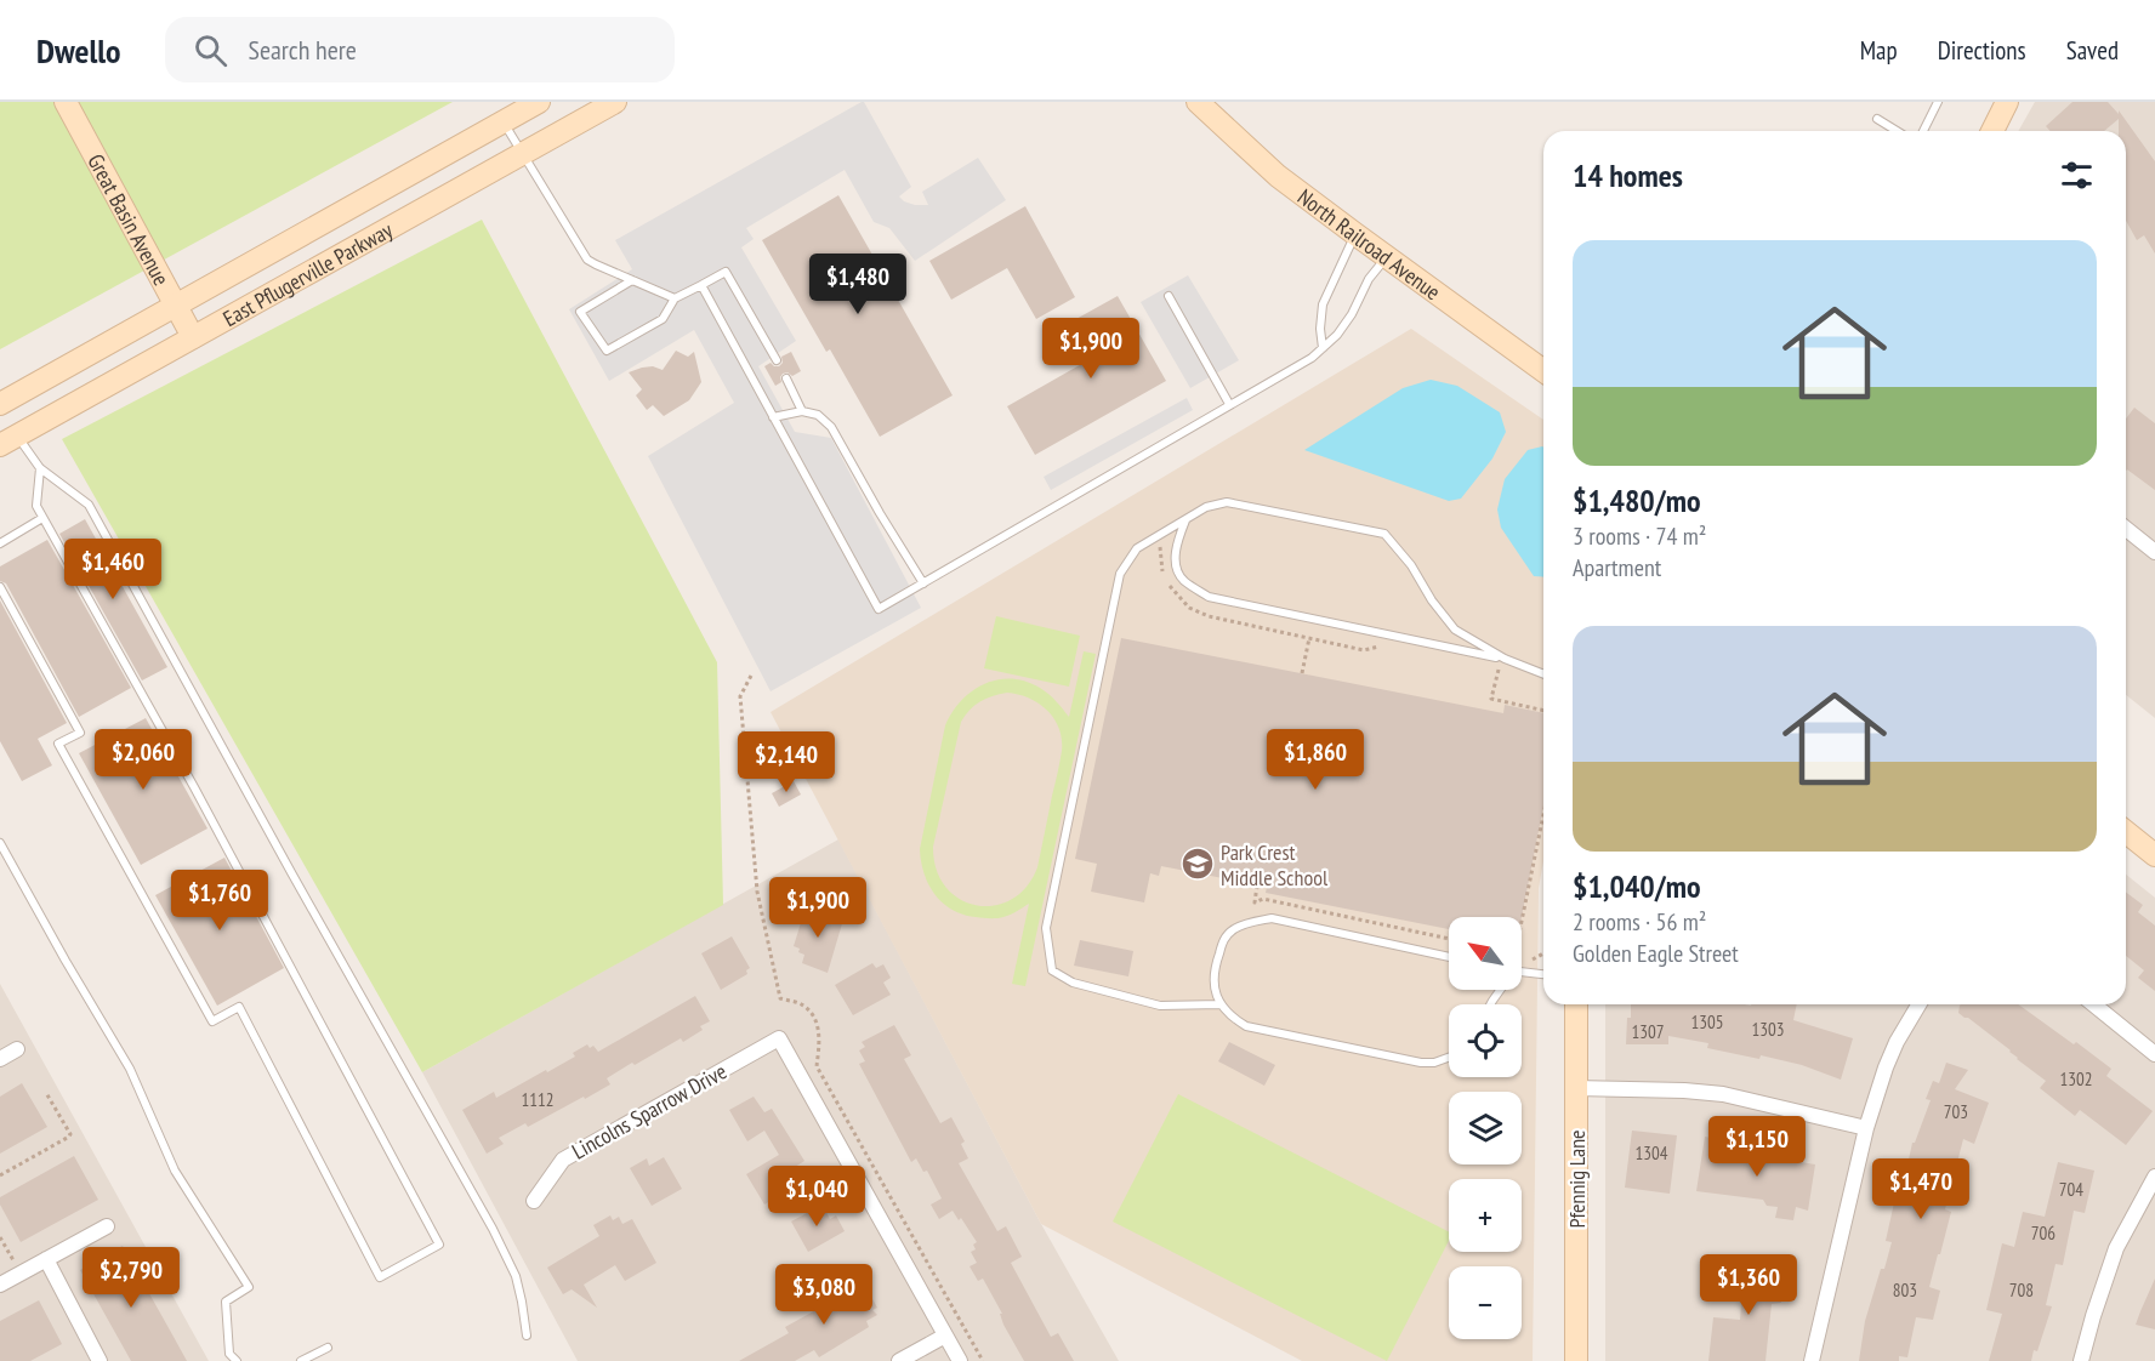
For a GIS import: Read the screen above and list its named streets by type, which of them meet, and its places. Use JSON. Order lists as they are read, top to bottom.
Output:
{
  "streets": {
    "main road": [
      "Great Basin Avenue",
      "North Railroad Avenue",
      "East Pflugerville Parkway",
      "Pfennig Lane"
    ],
    "street": ["Lincolns Sparrow Drive"]
  },
  "crossings": [
    ["Great Basin Avenue", "East Pflugerville Parkway"]
  ],
  "places": {
    "school or university": ["Park Crest Middle School"]
  },
  "house_numbers": [
    "1305",
    "1303",
    "1307",
    "1302",
    "1112",
    "703",
    "1304",
    "704",
    "706",
    "803",
    "708"
  ],
  "north": "top left",
  "page": {
    "header": "Dwello",
    "search": "Search here",
    "nav": ["Map", "Directions", "Saved"],
    "heading": "14 homes",
    "list": [
      {
        "name": "$1,480/mo",
        "note": "3 rooms · 74 m² · Apartment"
      },
      {
        "name": "$1,040/mo",
        "note": "2 rooms · 56 m² · Golden Eagle Street"
      }
    ],
    "price": [
      "$1,480",
      "$1,900",
      "$1,460",
      "$2,060",
      "$1,860",
      "$2,140",
      "$1,760",
      "$1,900",
      "$1,150",
      "$1,470",
      "$1,040",
      "$2,790",
      "$1,360",
      "$3,080"
    ],
    "map_buttons": ["+", "−"]
  }
}
